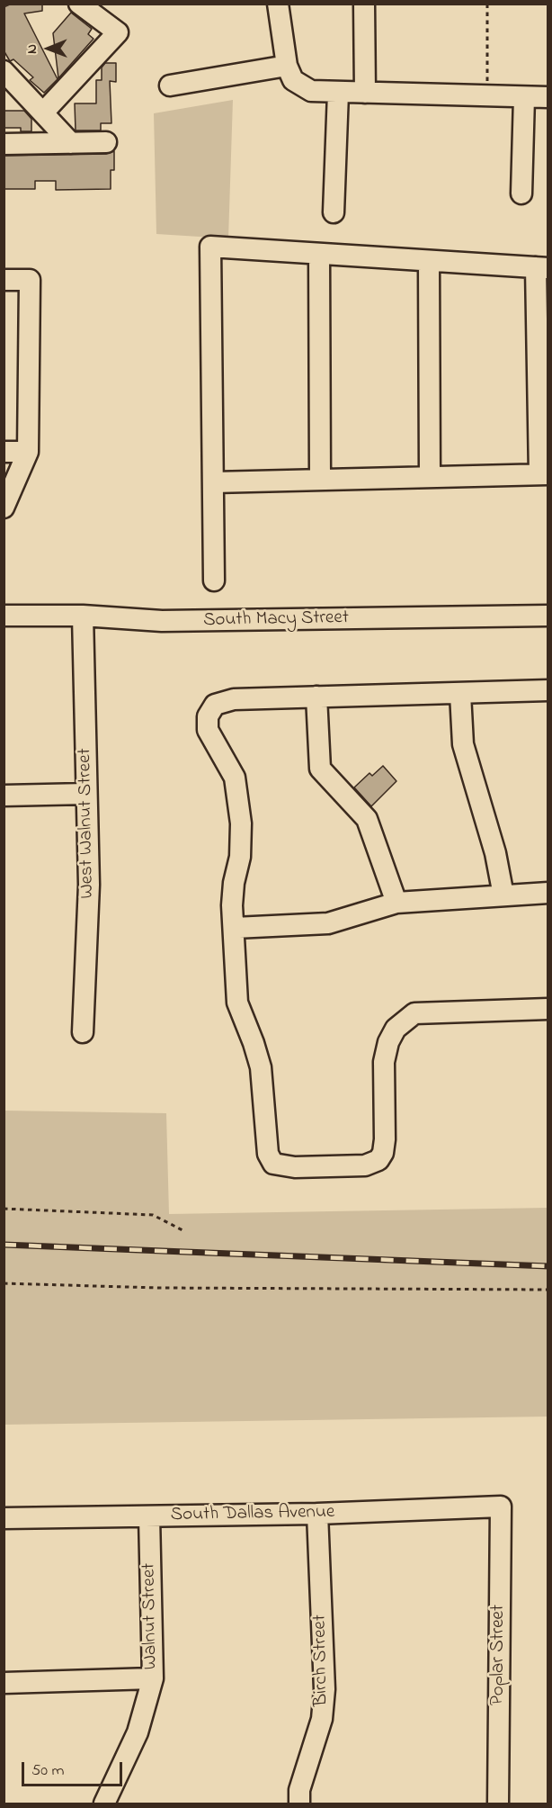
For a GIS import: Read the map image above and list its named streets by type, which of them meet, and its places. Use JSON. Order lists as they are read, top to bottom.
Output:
{
  "streets": {
    "street": [
      "South Macy Street",
      "West Walnut Street",
      "South Dallas Avenue",
      "Walnut Street",
      "Poplar Street",
      "Birch Street"
    ]
  },
  "crossings": [
    ["South Macy Street", "West Walnut Street"],
    ["South Dallas Avenue", "Walnut Street"],
    ["South Dallas Avenue", "Poplar Street"],
    ["South Dallas Avenue", "Birch Street"]
  ],
  "scale_bar": "50 m",
  "north": "left"
}
